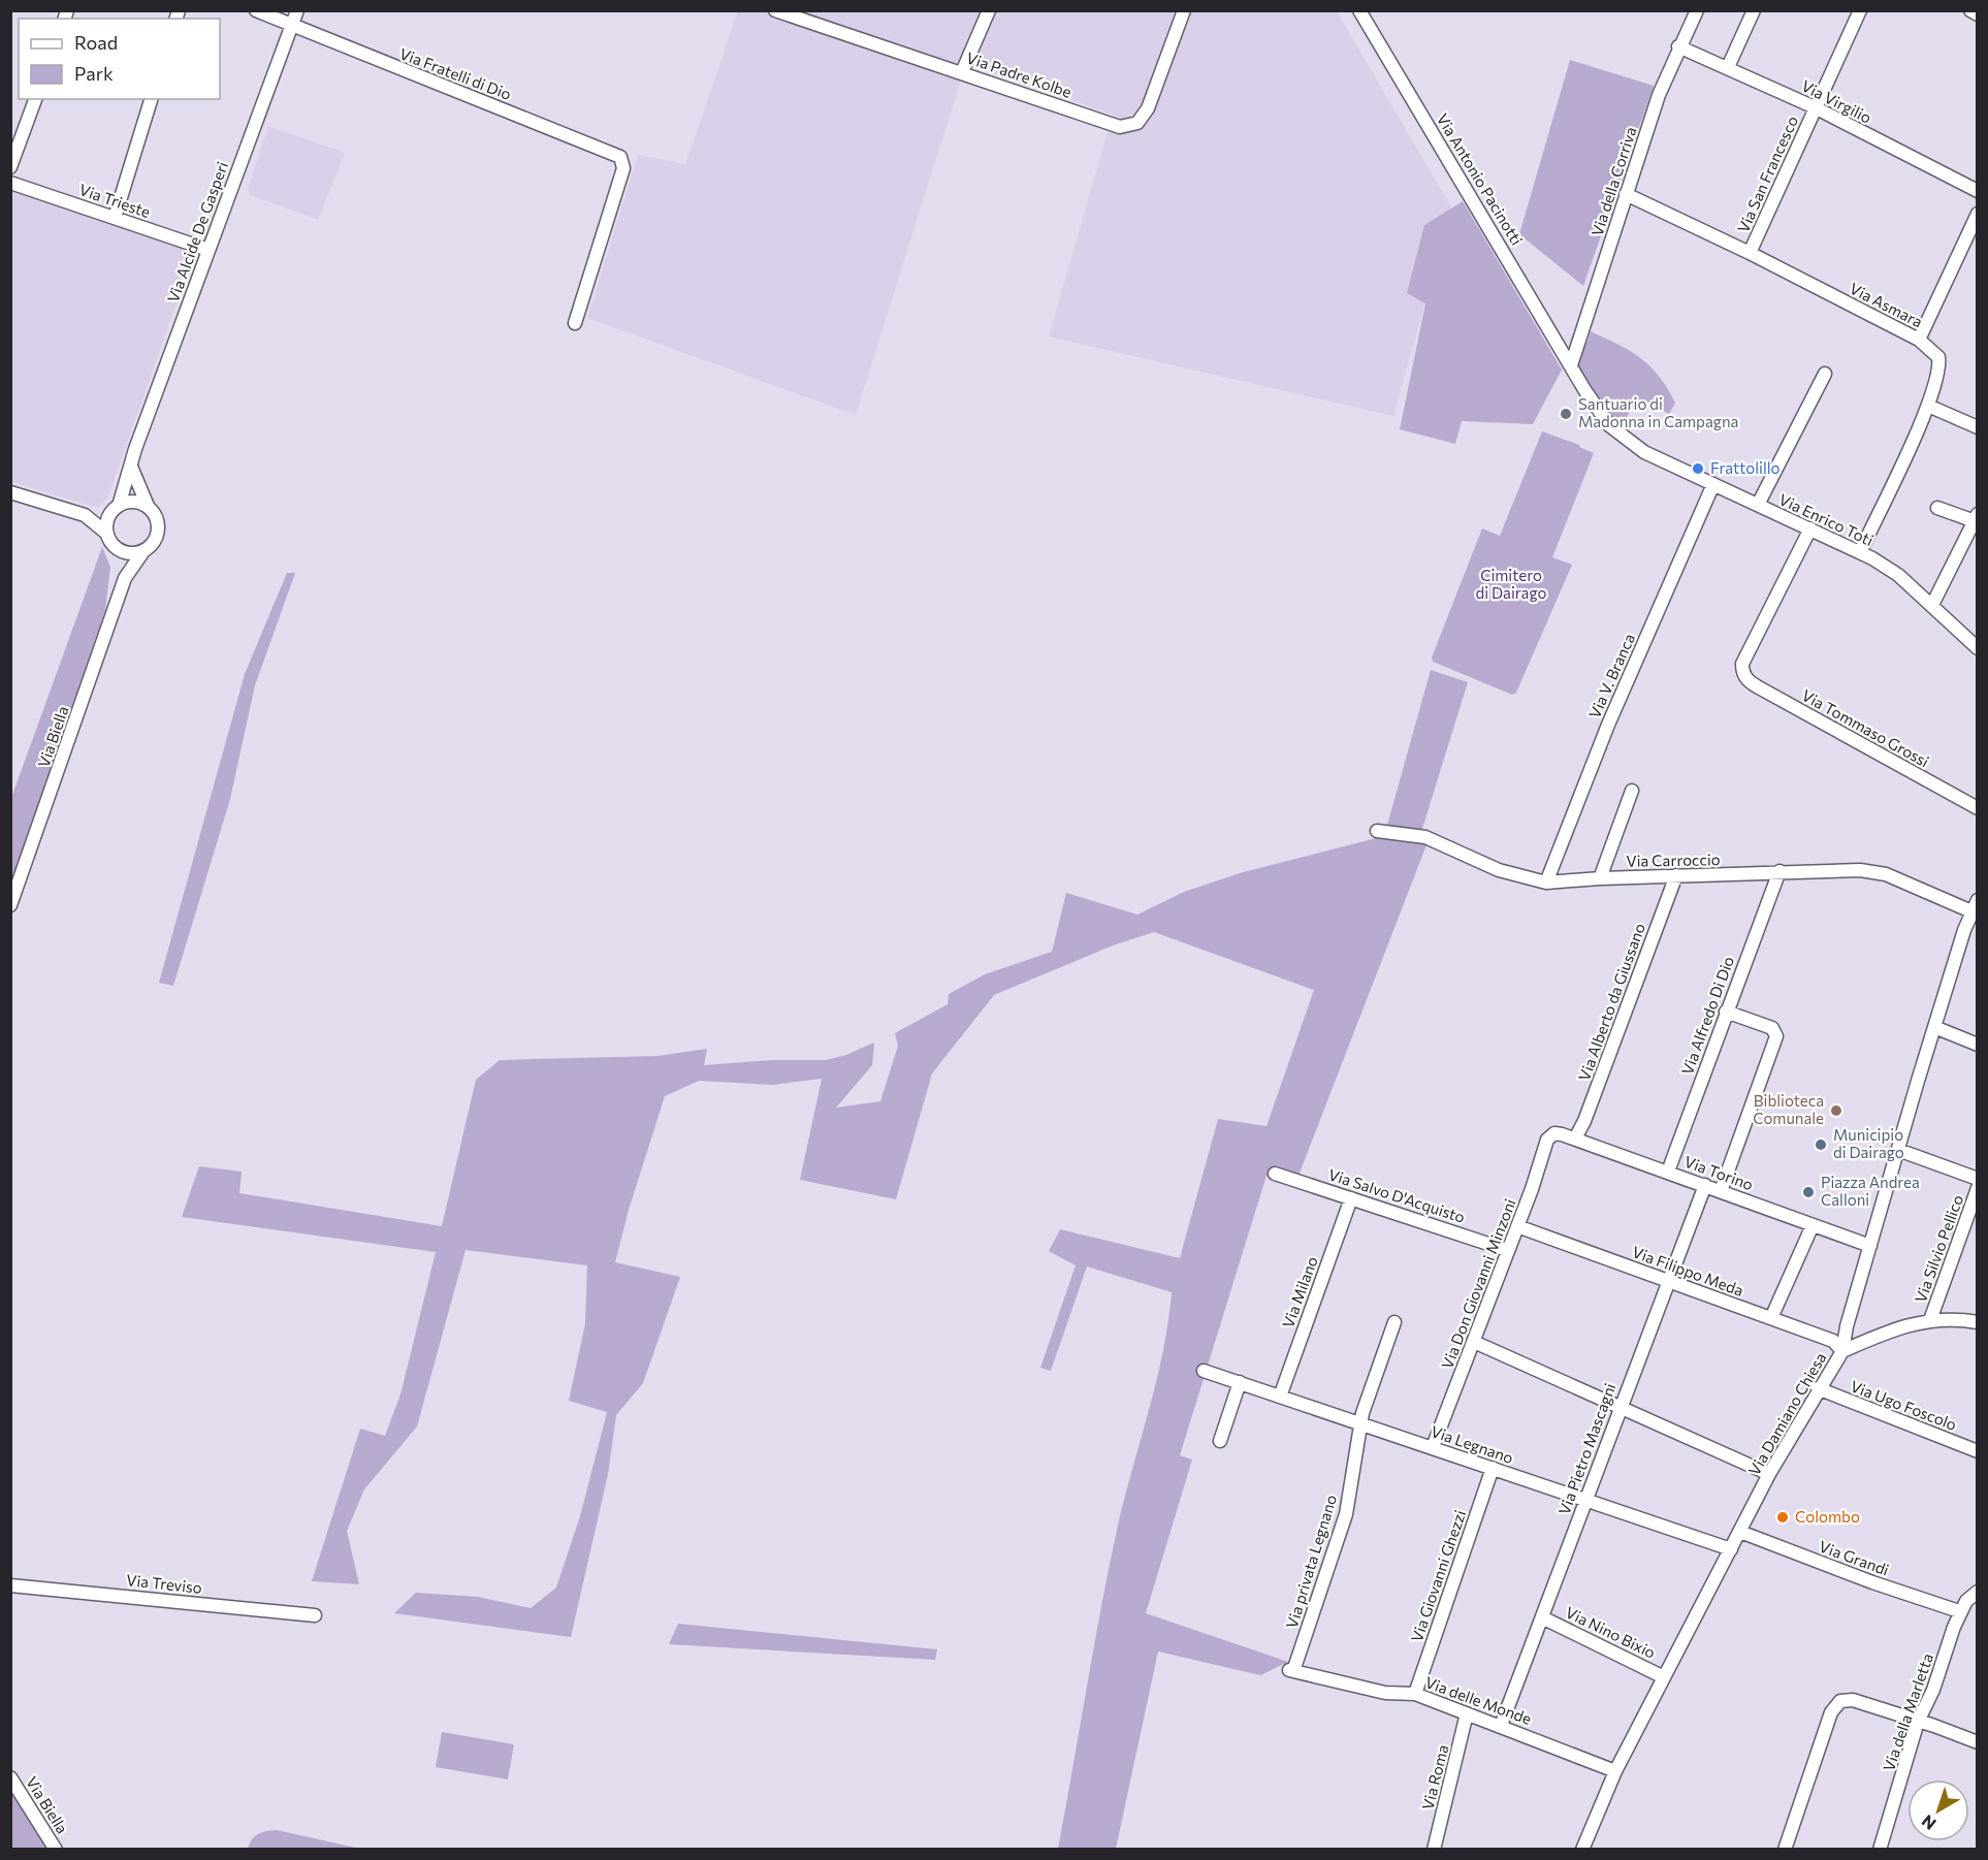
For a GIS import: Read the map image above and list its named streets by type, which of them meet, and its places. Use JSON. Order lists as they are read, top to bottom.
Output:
{
  "streets": {
    "street": [
      "Via Fratelli di Dio",
      "Via Padre Kolbe",
      "Via Virgilio",
      "Via San Francesco",
      "Via Antonio Pacinotti",
      "Via della Corriva",
      "Via Trieste",
      "Via Alcide De Gasperi",
      "Via Asmara",
      "Via Enrico Toti",
      "Via V. Branca",
      "Via Tommaso Grossi",
      "Via Biella",
      "Via Carroccio",
      "Via Alberto da Giussano",
      "Via Alfredo Di Dio",
      "Via Torino",
      "Via Salvo D'Acquisto",
      "Via Silvio Pellico",
      "Via Filippo Meda",
      "Via Don Giovanni Minzoni",
      "Via Milano",
      "Via Ugo Foscolo",
      "Via Damiano Chiesa",
      "Via Legnano",
      "Via Pietro Mascagni",
      "Via Grandi",
      "Via privata Legnano",
      "Via Giovanni Ghezzi",
      "Via Treviso",
      "Via Nino Bixio",
      "Via delle Monde",
      "Via della Marletta",
      "Via Roma"
    ]
  },
  "crossings": [
    ["Via Fratelli di Dio", "Via Alcide De Gasperi"],
    ["Via Virgilio", "Via San Francesco"],
    ["Via Virgilio", "Via della Corriva"],
    ["Via San Francesco", "Via Asmara"],
    ["Via Antonio Pacinotti", "Via della Corriva"],
    ["Via Antonio Pacinotti", "Via Enrico Toti"],
    ["Via della Corriva", "Via Asmara"],
    ["Via della Corriva", "Via Enrico Toti"],
    ["Via Trieste", "Via Alcide De Gasperi"],
    ["Via Alcide De Gasperi", "Via Biella"],
    ["Via Asmara", "Via Enrico Toti"],
    ["Via Enrico Toti", "Via V. Branca"],
    ["Via Enrico Toti", "Via Tommaso Grossi"],
    ["Via V. Branca", "Via Carroccio"],
    ["Via Carroccio", "Via Alberto da Giussano"],
    ["Via Carroccio", "Via Alfredo Di Dio"],
    ["Via Carroccio", "Via Damiano Chiesa"],
    ["Via Alberto da Giussano", "Via Torino"],
    ["Via Alfredo Di Dio", "Via Torino"],
    ["Via Torino", "Via Don Giovanni Minzoni"],
    ["Via Torino", "Via Damiano Chiesa"],
    ["Via Torino", "Via Pietro Mascagni"],
    ["Via Salvo D'Acquisto", "Via Don Giovanni Minzoni"],
    ["Via Salvo D'Acquisto", "Via Milano"],
    ["Via Filippo Meda", "Via Don Giovanni Minzoni"],
    ["Via Filippo Meda", "Via Damiano Chiesa"],
    ["Via Filippo Meda", "Via Pietro Mascagni"],
    ["Via Don Giovanni Minzoni", "Via Legnano"],
    ["Via Milano", "Via Legnano"],
    ["Via Ugo Foscolo", "Via Damiano Chiesa"],
    ["Via Damiano Chiesa", "Via Legnano"],
    ["Via Damiano Chiesa", "Via Grandi"],
    ["Via Damiano Chiesa", "Via Nino Bixio"],
    ["Via Damiano Chiesa", "Via delle Monde"],
    ["Via Legnano", "Via Pietro Mascagni"],
    ["Via Legnano", "Via privata Legnano"],
    ["Via Legnano", "Via Giovanni Ghezzi"],
    ["Via Pietro Mascagni", "Via Nino Bixio"],
    ["Via Pietro Mascagni", "Via delle Monde"],
    ["Via Grandi", "Via della Marletta"],
    ["Via privata Legnano", "Via delle Monde"],
    ["Via Giovanni Ghezzi", "Via delle Monde"],
    ["Via delle Monde", "Via Roma"]
  ],
  "parks": ["Cimitero di Dairago"],
  "places": [
    "Santuario di Madonna in Campagna",
    "Frattolillo",
    "Biblioteca Comunale",
    "Municipio di Dairago",
    "Piazza Andrea Calloni",
    "Colombo"
  ],
  "legend": ["Road", "Park"],
  "north": "bottom left"
}
